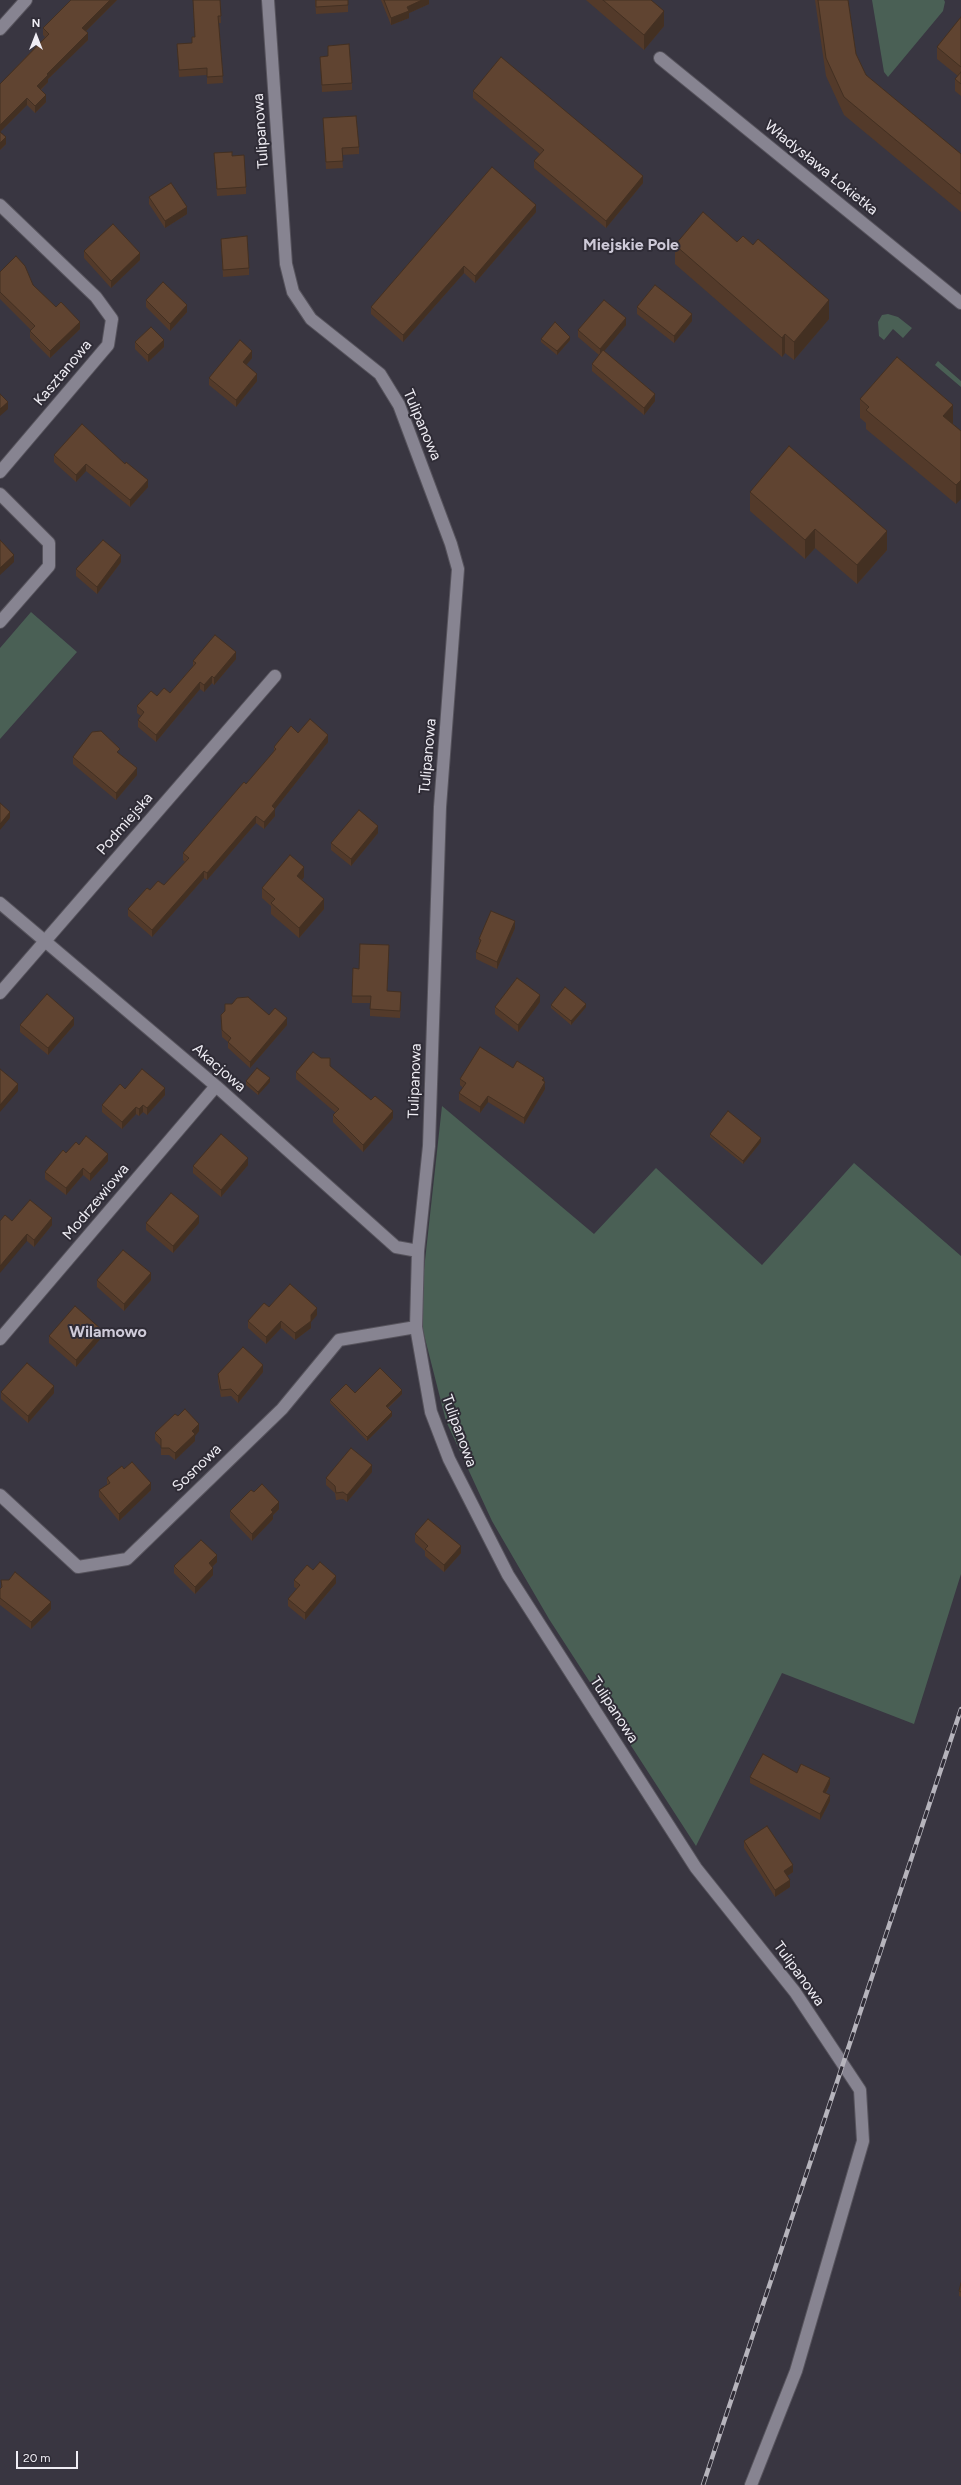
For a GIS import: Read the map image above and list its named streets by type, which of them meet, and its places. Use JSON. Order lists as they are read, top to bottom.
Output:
{
  "streets": {
    "street": [
      "Tulipanowa",
      "Władysława Łokietka",
      "Kasztanowa",
      "Podmiejska",
      "Akacjowa",
      "Modrzewiowa",
      "Sosnowa"
    ]
  },
  "crossings": [
    ["Tulipanowa", "Akacjowa"],
    ["Tulipanowa", "Sosnowa"],
    ["Podmiejska", "Akacjowa"],
    ["Akacjowa", "Modrzewiowa"]
  ],
  "districts": ["Miejskie Pole", "Wilamowo"],
  "scale_bar": "20 m",
  "north": "top"
}
